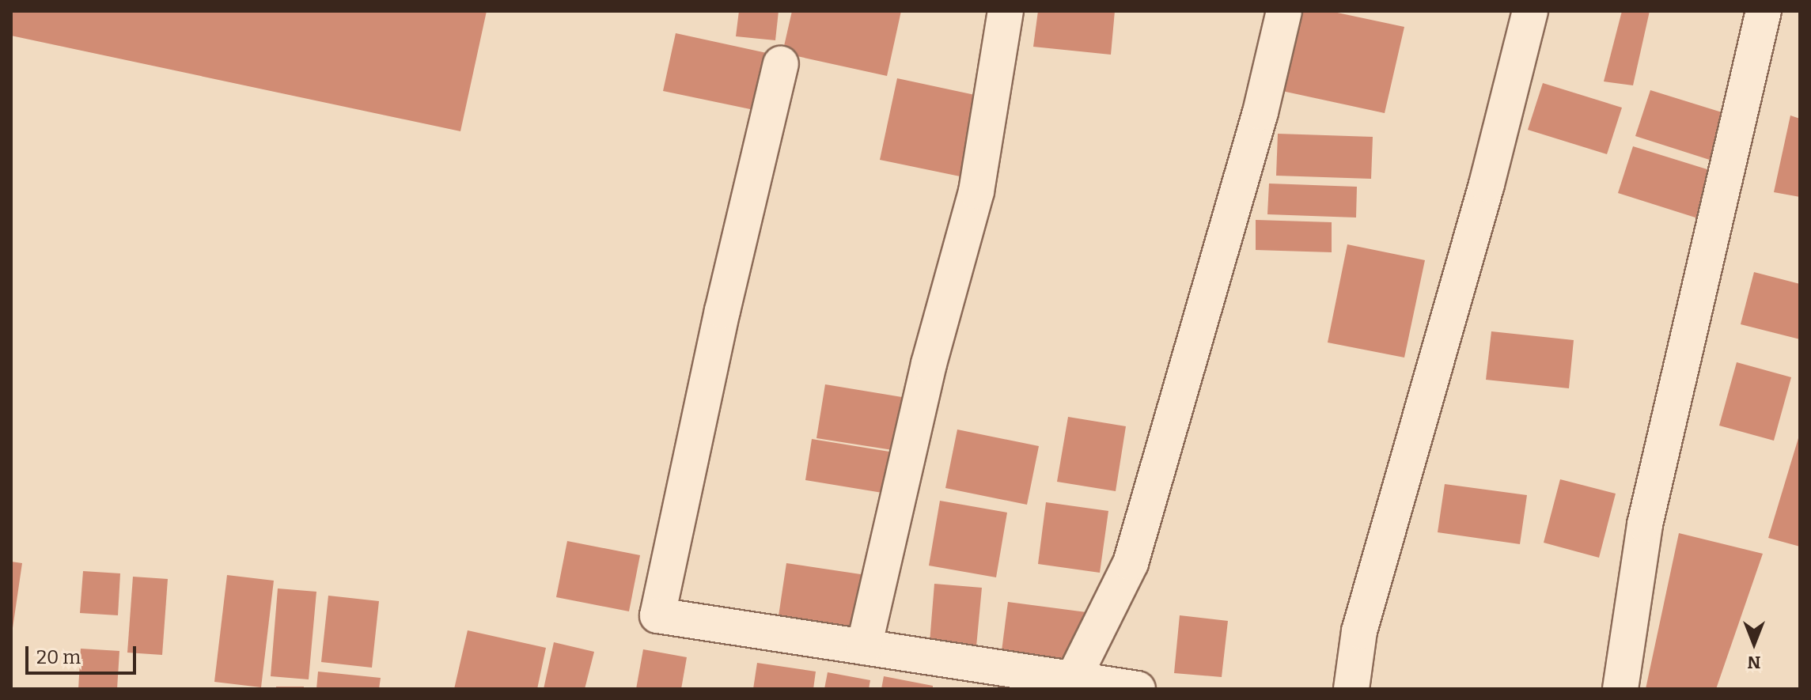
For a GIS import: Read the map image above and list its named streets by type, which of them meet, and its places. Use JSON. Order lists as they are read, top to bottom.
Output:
{
  "scale_bar": "20 m",
  "north": "bottom"
}
